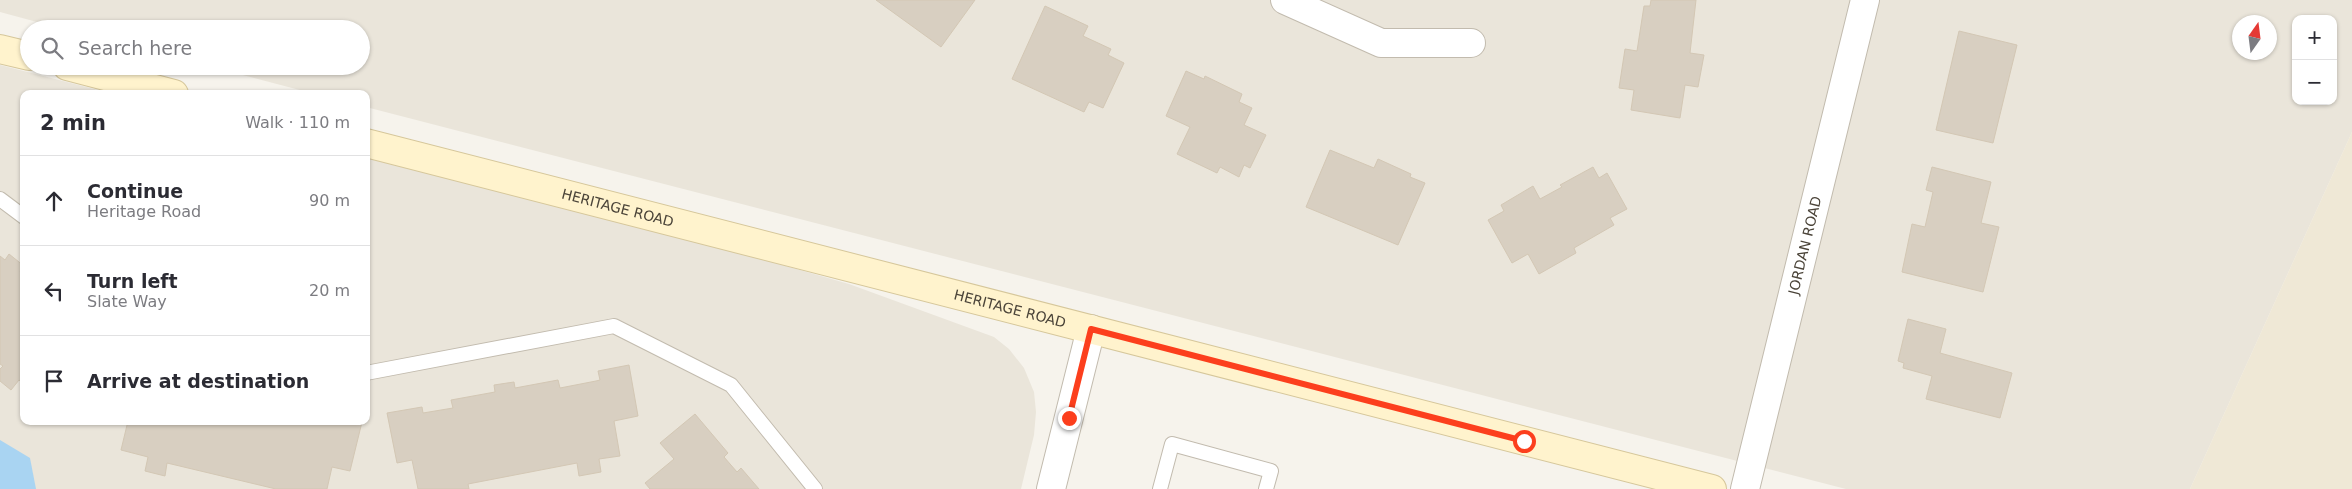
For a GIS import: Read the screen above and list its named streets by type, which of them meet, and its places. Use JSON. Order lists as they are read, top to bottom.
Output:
{
  "streets": {
    "main road": ["HERITAGE ROAD"],
    "street": ["JORDAN ROAD"]
  },
  "north": "top",
  "page": {
    "map_buttons": ["+", "−"],
    "search": "Search here",
    "heading": ["2 min", "Walk · 110 m"],
    "list": [
      ["Continue", "Heritage Road", "90 m"],
      ["Turn left", "Slate Way", "20 m"],
      "Arrive at destination"
    ]
  }
}
